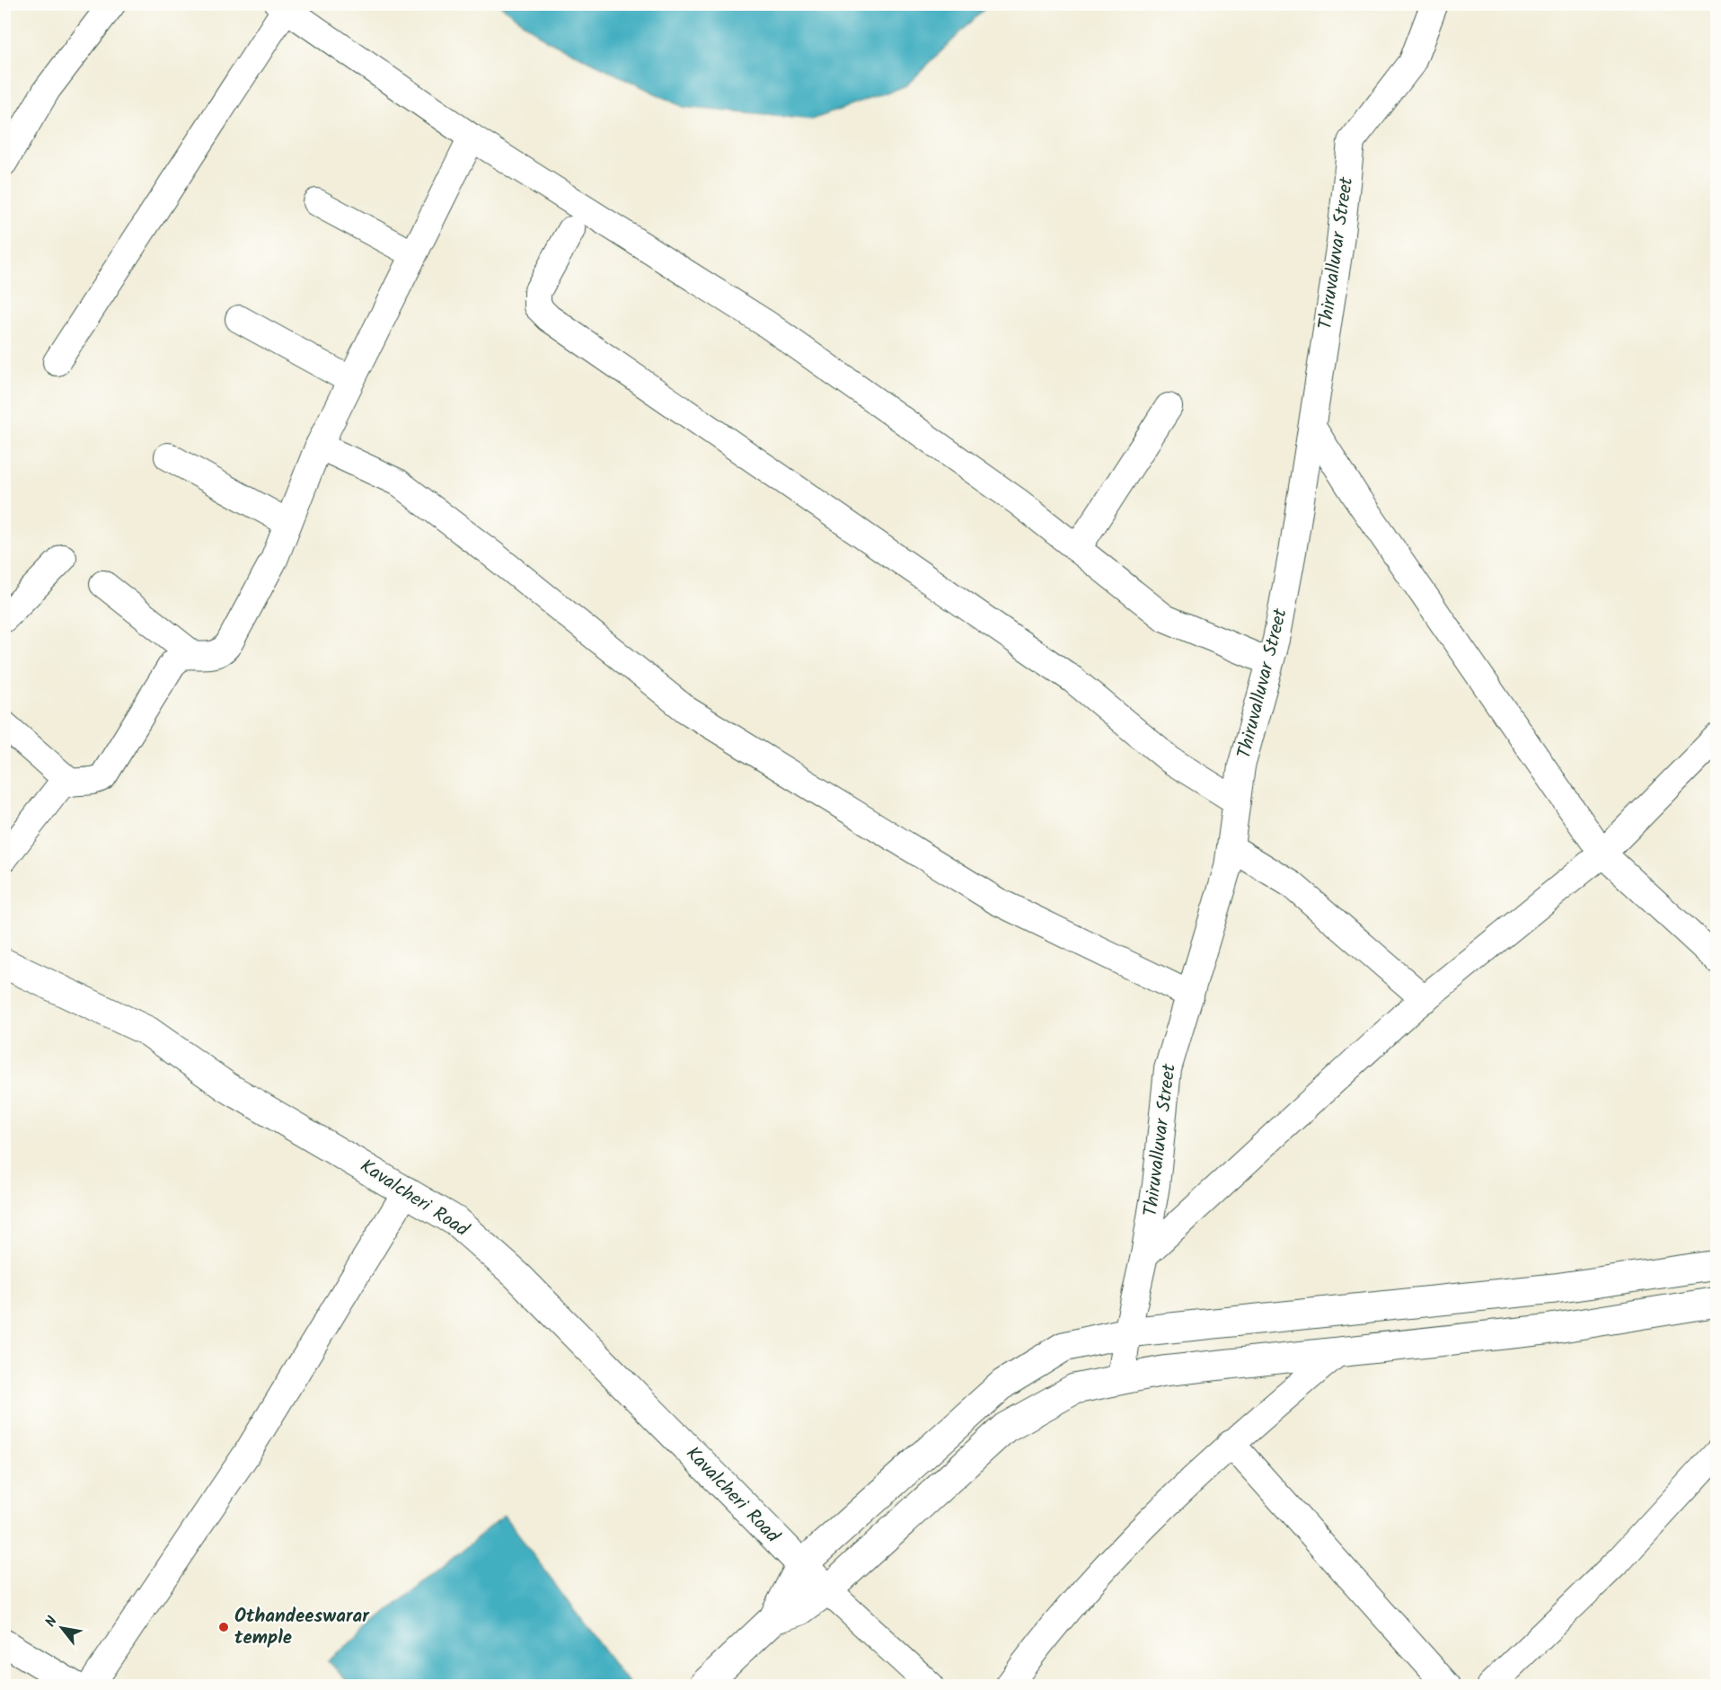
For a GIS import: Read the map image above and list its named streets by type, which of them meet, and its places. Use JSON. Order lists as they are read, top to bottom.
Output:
{
  "streets": {
    "main road": ["Kavalcheri Road"],
    "street": ["Thiruvalluvar Street"]
  },
  "places": ["Othandeeswarar temple"],
  "north": "top left"
}
